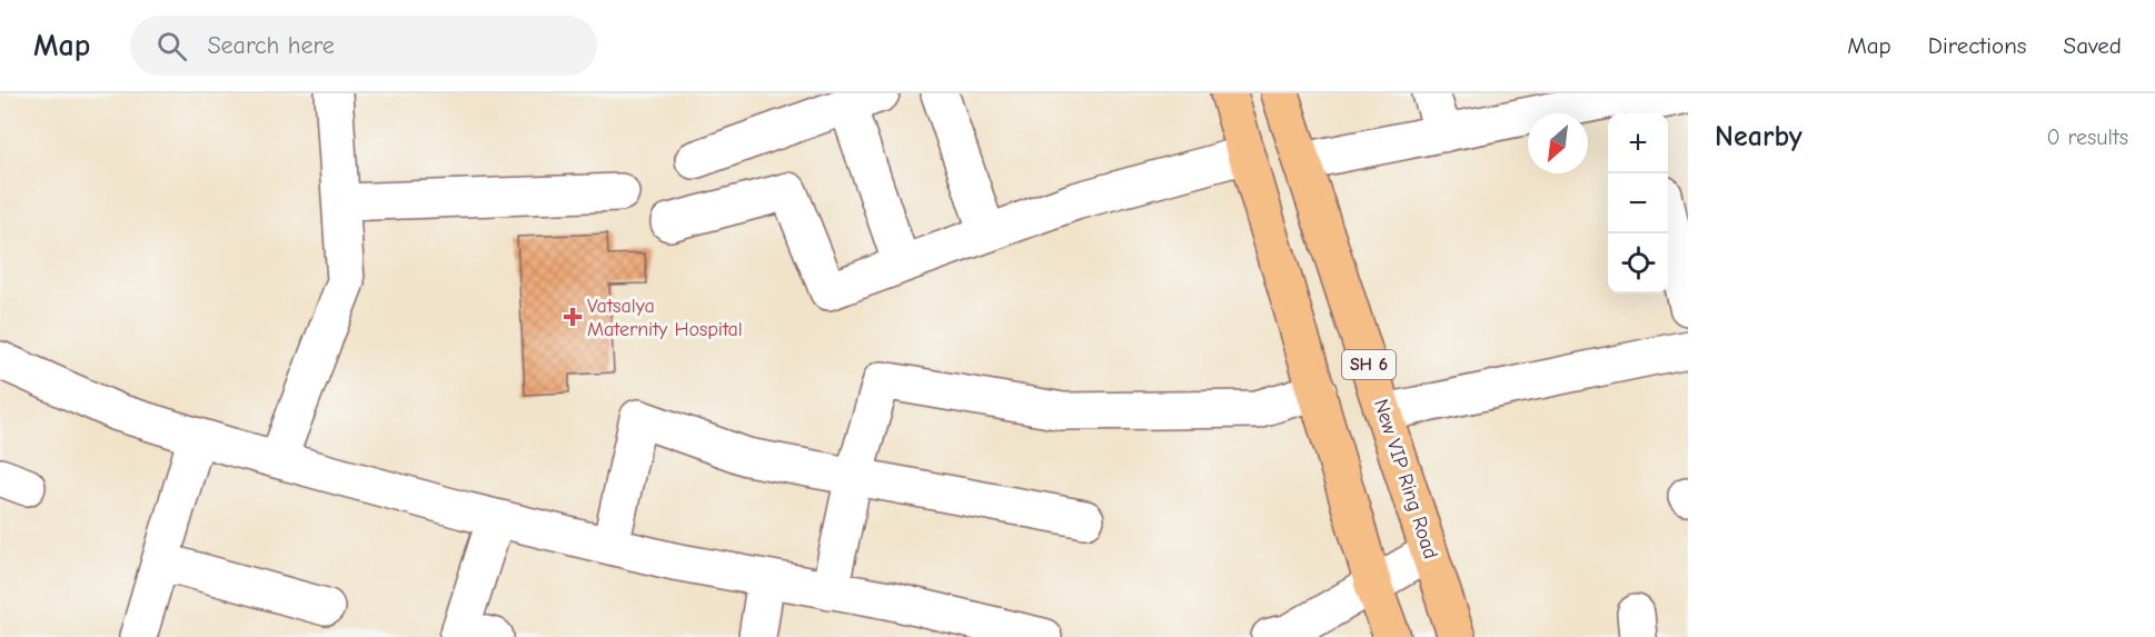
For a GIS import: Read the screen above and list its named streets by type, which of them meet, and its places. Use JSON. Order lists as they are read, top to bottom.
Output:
{
  "streets": {
    "main road": ["SH 6", "New VIP Ring Road"]
  },
  "places": {
    "health": ["Vatsalya Maternity Hospital"]
  },
  "north": "bottom left",
  "page": {
    "header": "Map",
    "search": "Search here",
    "nav": ["Map", "Directions", "Saved"],
    "heading": ["Nearby", "0 results"],
    "map_buttons": ["+", "−"]
  }
}
